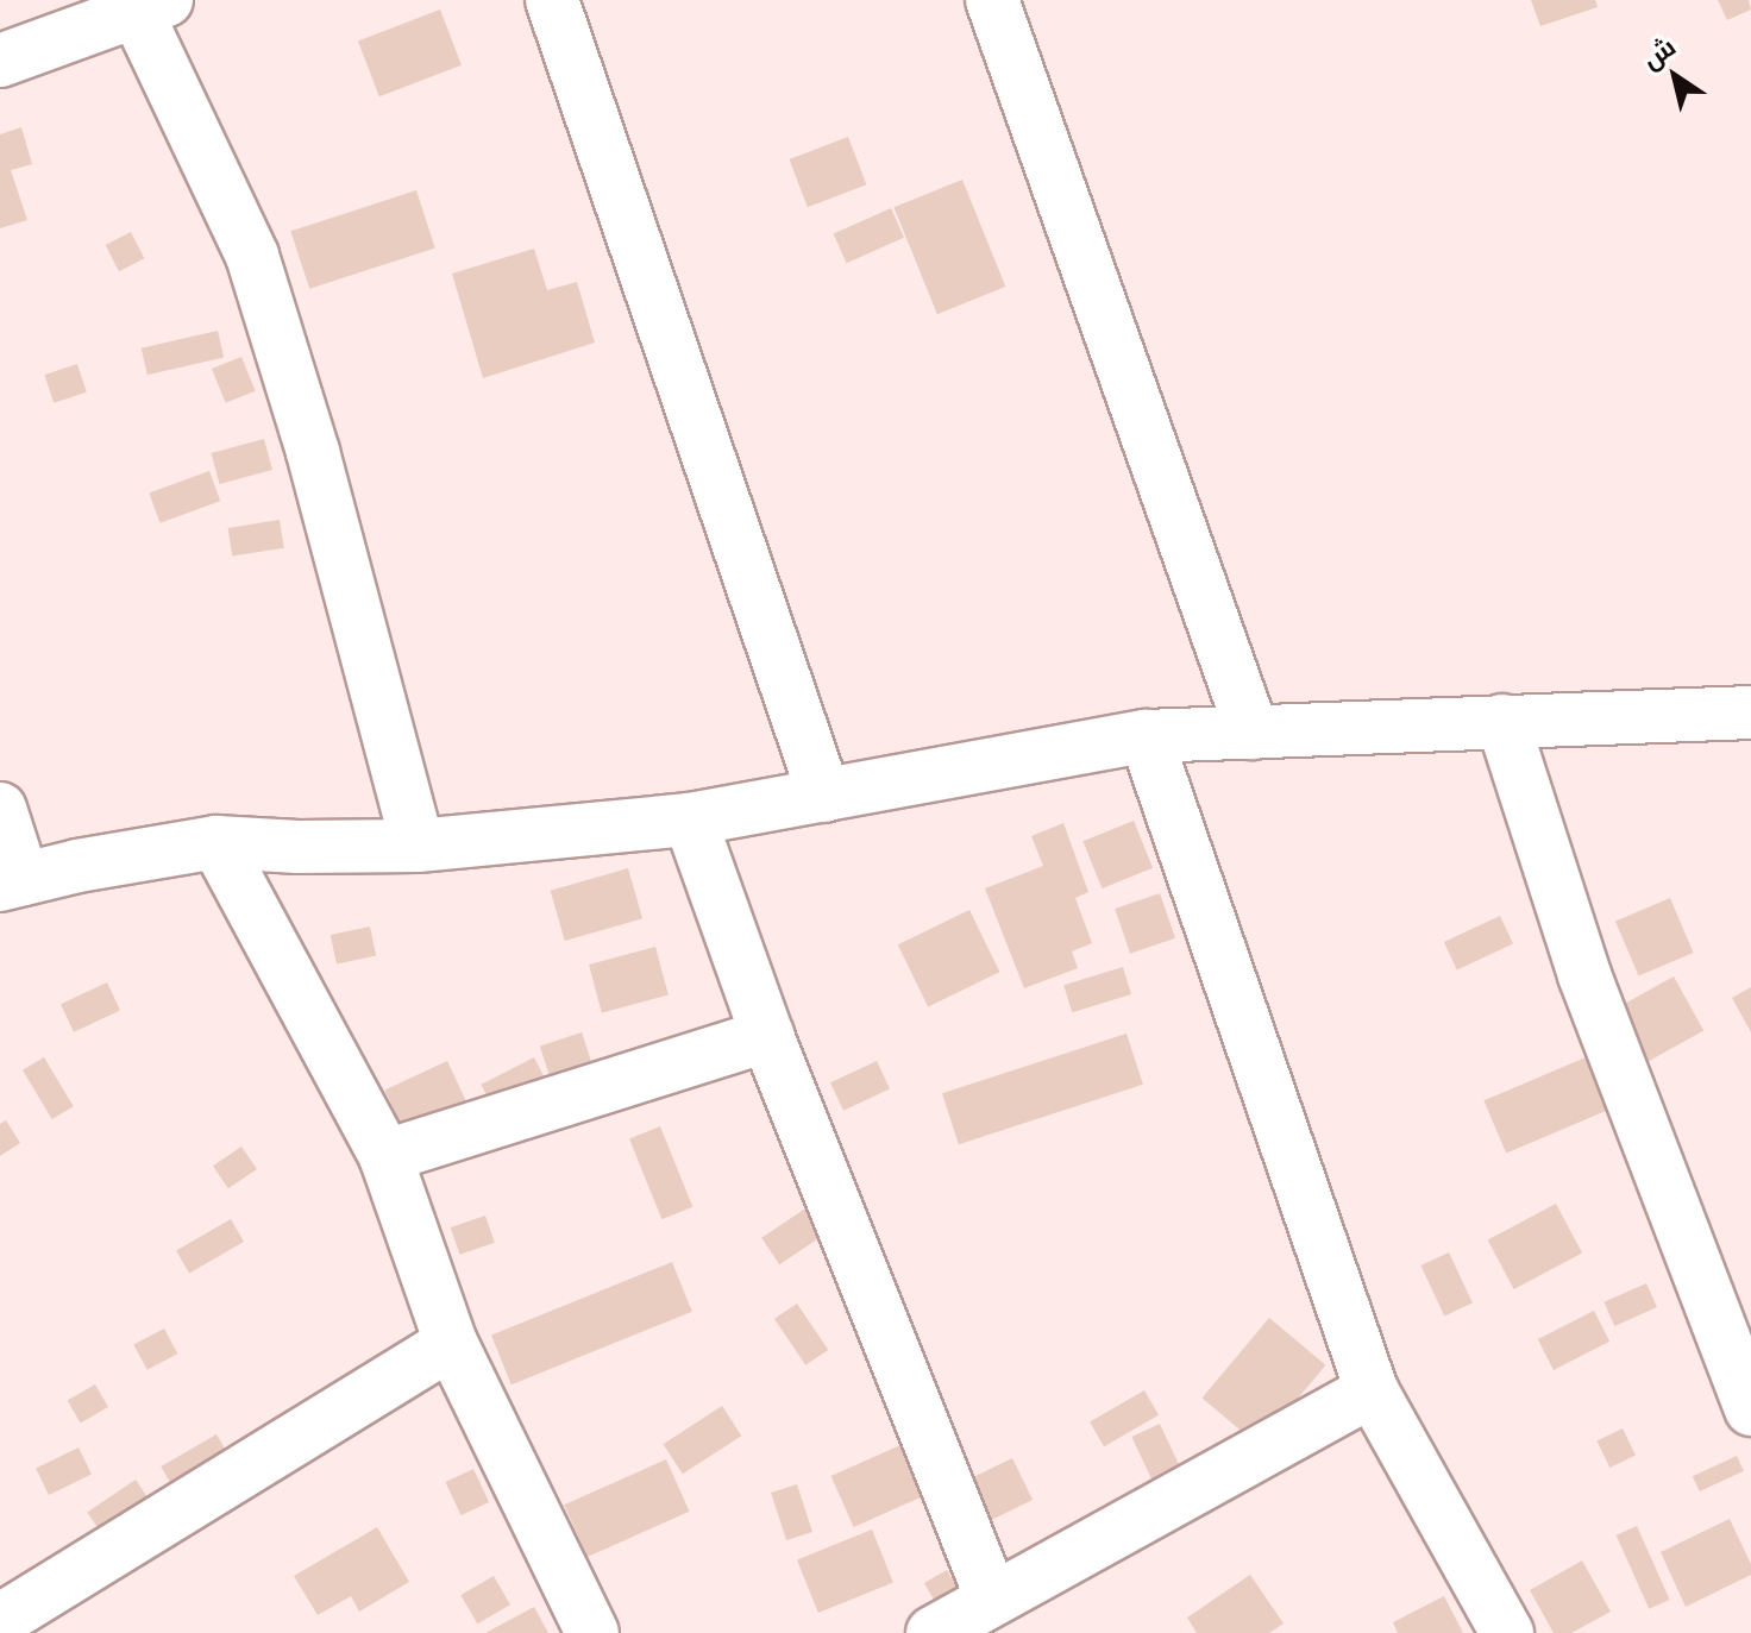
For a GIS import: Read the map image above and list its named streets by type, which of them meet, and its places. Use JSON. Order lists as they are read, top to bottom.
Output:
{
  "north": "top left"
}
